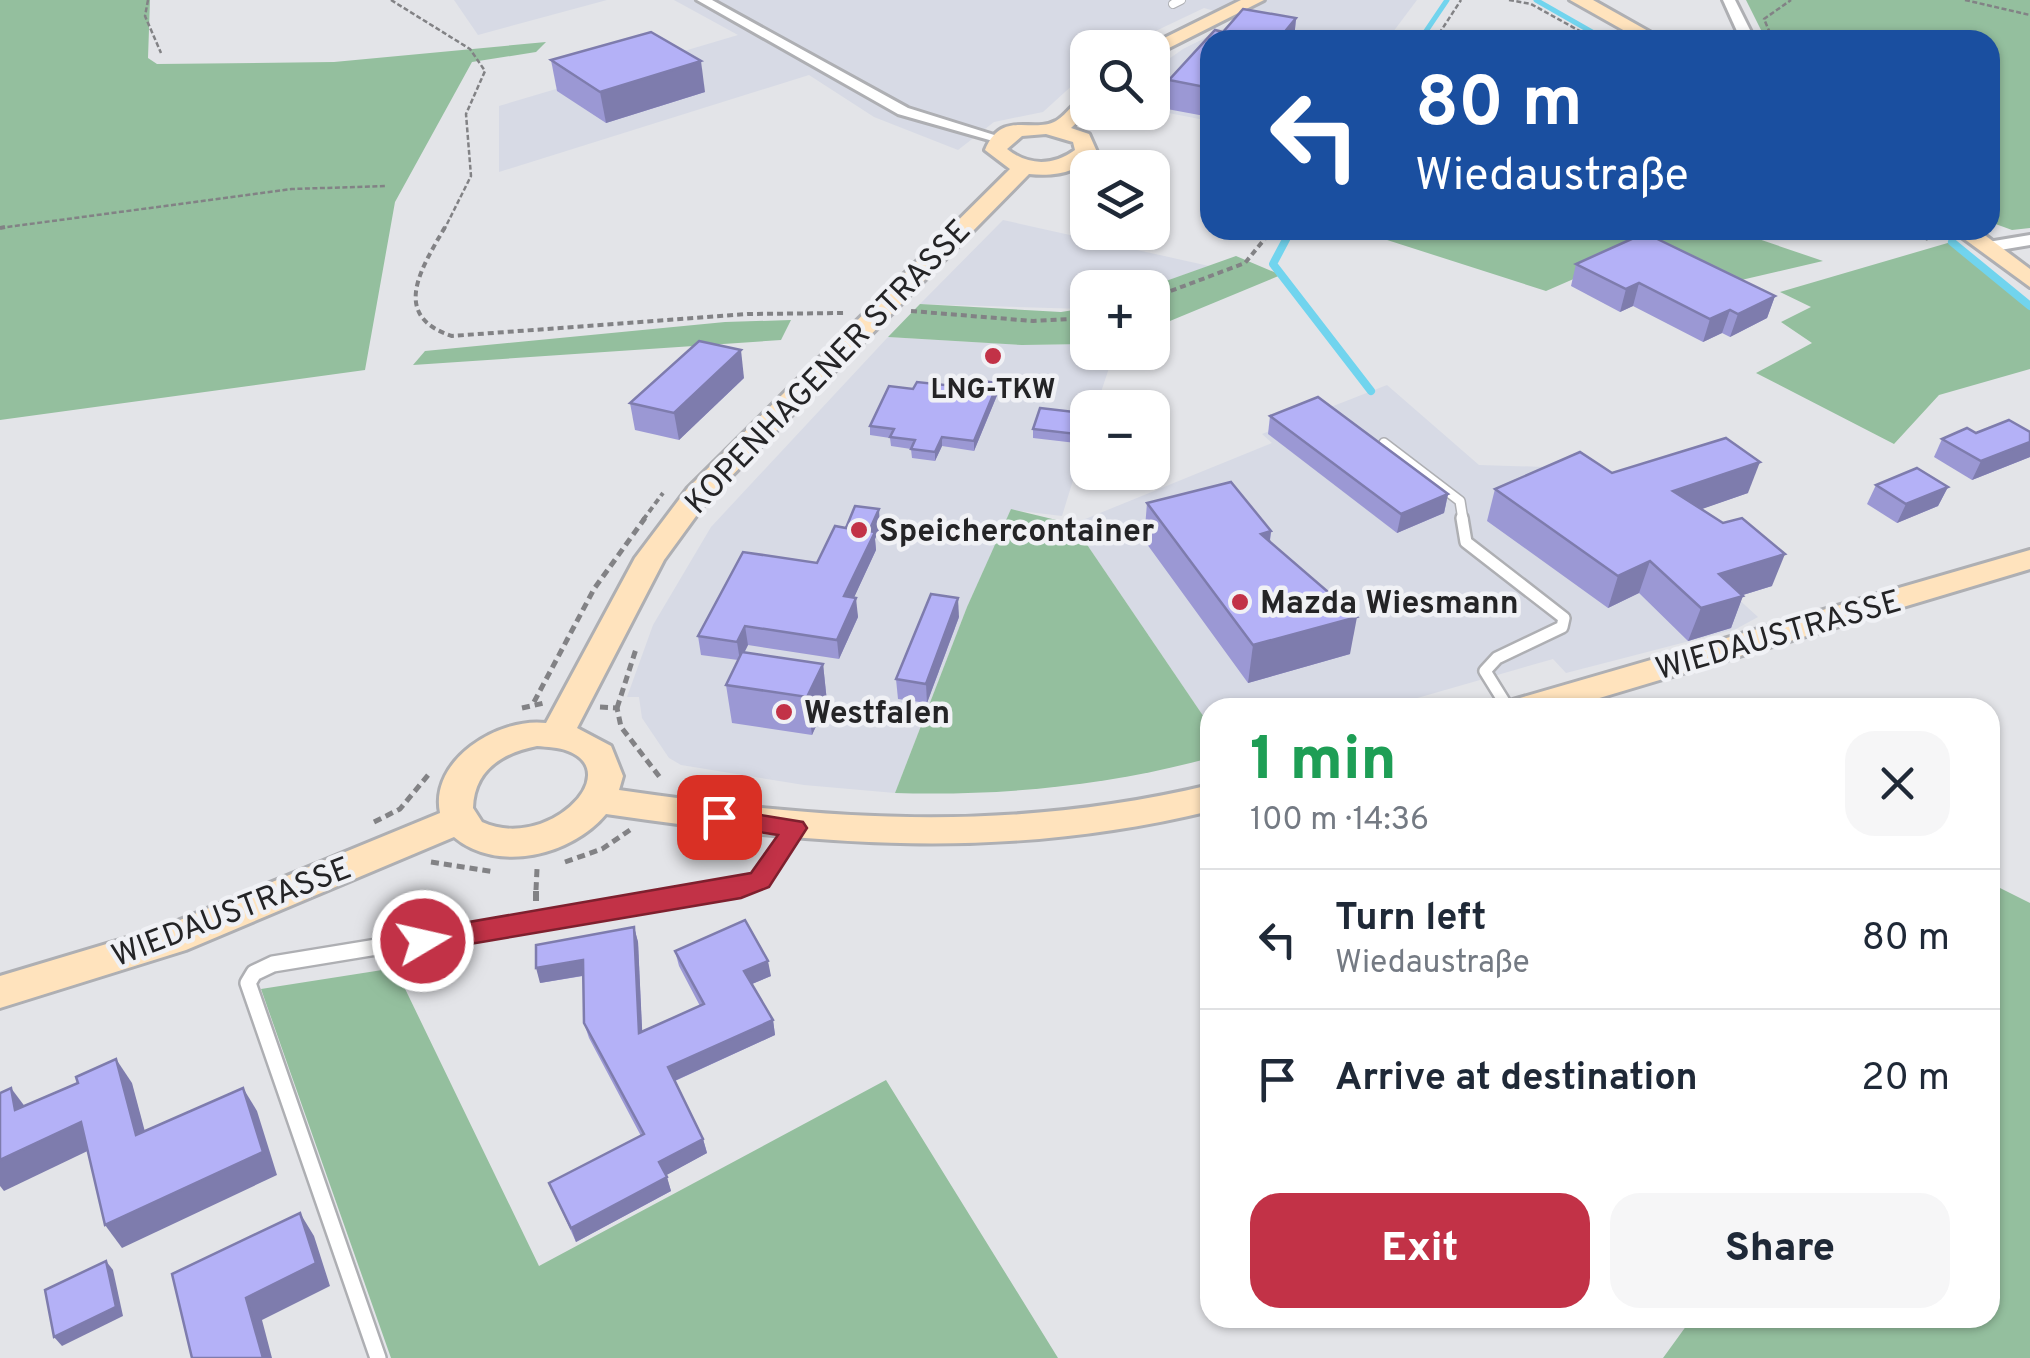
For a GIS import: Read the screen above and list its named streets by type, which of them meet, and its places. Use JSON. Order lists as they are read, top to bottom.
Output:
{
  "streets": {
    "main road": ["KOPENHAGENER STRASSE", "WIEDAUSTRASSE"]
  },
  "crossings": [
    ["KOPENHAGENER STRASSE", "WIEDAUSTRASSE"]
  ],
  "places": [
    "LNG-TKW",
    "Speichercontainer",
    "Mazda Wiesmann",
    "Westfalen"
  ],
  "page": {
    "map_buttons": ["+", "−"],
    "turn": ["80 m", "Wiedaustraße"],
    "heading": ["1 min", "100 m · 14:36"],
    "list": [
      {
        "name": "Turn left",
        "note": "Wiedaustraße",
        "value": "80 m"
      },
      {
        "name": "Arrive at destination",
        "value": "20 m"
      }
    ],
    "buttons": ["Exit", "Share"]
  }
}
